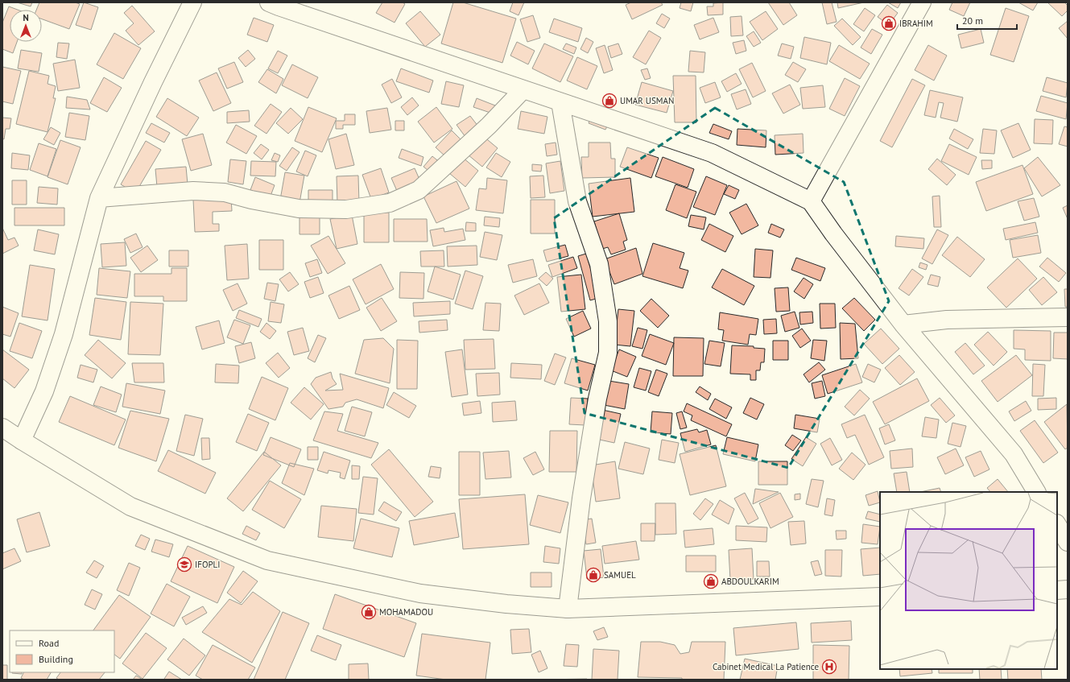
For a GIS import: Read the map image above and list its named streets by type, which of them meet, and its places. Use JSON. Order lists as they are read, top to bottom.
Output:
{
  "places": {
    "shop": [
      "IBRAHIM",
      "UMAR USMAN",
      "SAMUEL",
      "ABDOULKARIM",
      "MOHAMADOU"
    ],
    "school or university": ["IFOPLI"],
    "hospital": ["Cabinet Medical La Patience"]
  },
  "legend": ["Road", "Building"],
  "scale_bar": "20 m",
  "north": "top"
}
